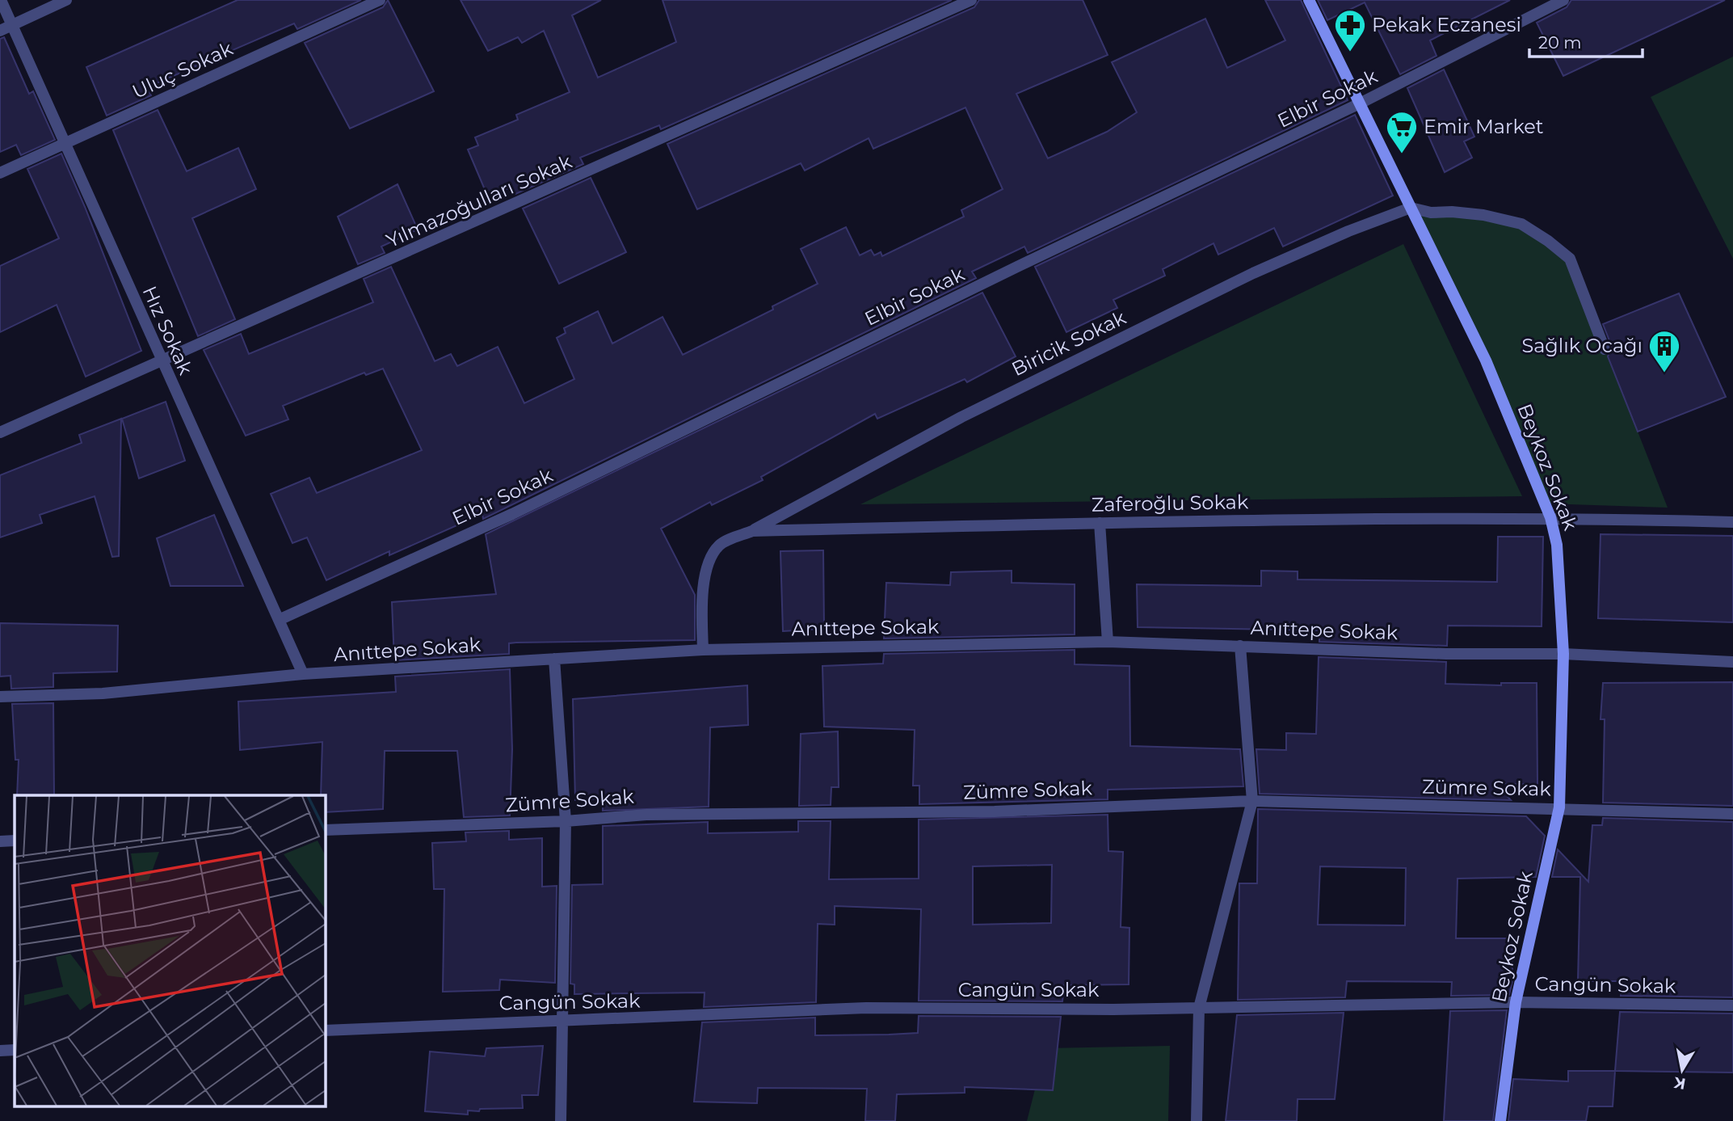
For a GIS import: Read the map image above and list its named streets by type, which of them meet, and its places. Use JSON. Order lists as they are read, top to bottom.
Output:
{
  "streets": {
    "street": [
      "Uluç Sokak",
      "Elbir Sokak",
      "Yılmazoğulları Sokak",
      "Hız Sokak",
      "Biricik Sokak",
      "Beykoz Sokak",
      "Zaferoğlu Sokak",
      "Anıttepe Sokak",
      "Zümre Sokak",
      "Cangün Sokak"
    ]
  },
  "crossings": [
    ["Uluç Sokak", "Hız Sokak"],
    ["Elbir Sokak", "Hız Sokak"],
    ["Elbir Sokak", "Beykoz Sokak"],
    ["Yılmazoğulları Sokak", "Hız Sokak"],
    ["Hız Sokak", "Anıttepe Sokak"],
    ["Biricik Sokak", "Beykoz Sokak"],
    ["Biricik Sokak", "Zaferoğlu Sokak"],
    ["Beykoz Sokak", "Zaferoğlu Sokak"],
    ["Beykoz Sokak", "Anıttepe Sokak"],
    ["Beykoz Sokak", "Zümre Sokak"],
    ["Beykoz Sokak", "Cangün Sokak"],
    ["Zaferoğlu Sokak", "Anıttepe Sokak"]
  ],
  "places": {
    "pharmacy": ["Pekak Eczanesi"],
    "supermarket": ["Emir Market"],
    "building": ["Sağlık Ocağı"]
  },
  "scale_bar": "20 m",
  "north": "bottom"
}
